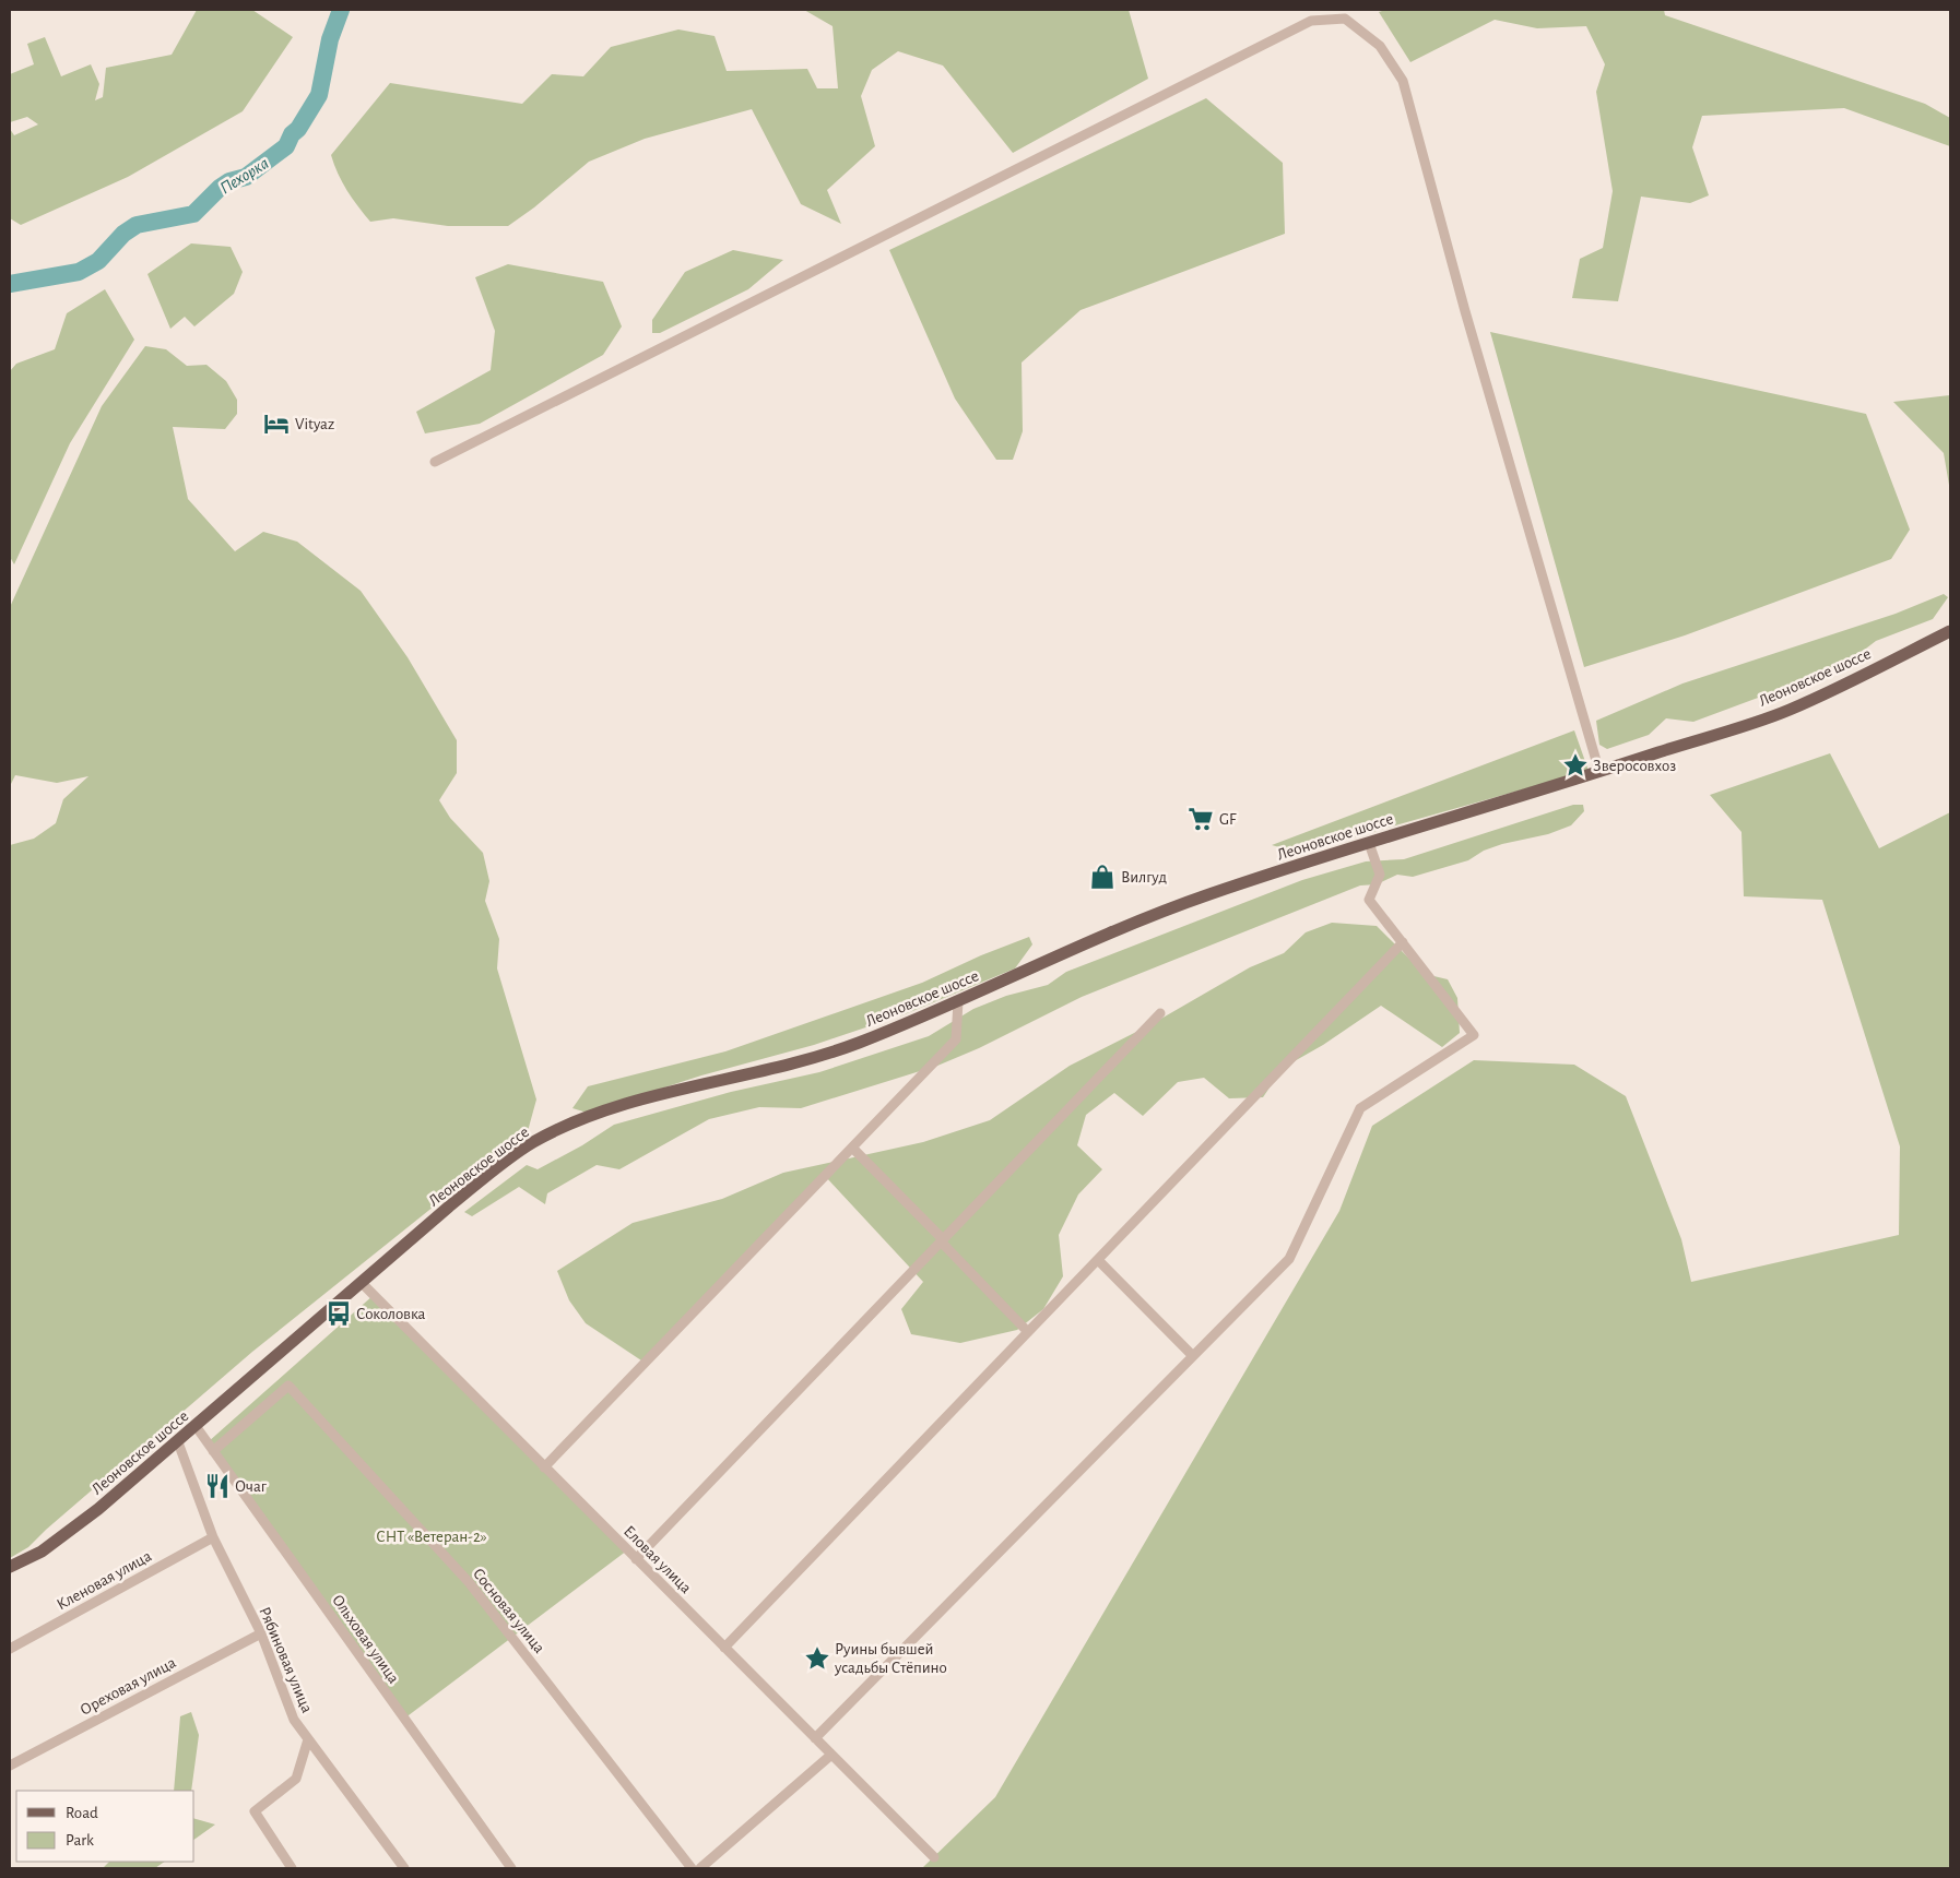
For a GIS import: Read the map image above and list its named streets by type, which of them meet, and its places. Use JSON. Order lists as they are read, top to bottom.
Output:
{
  "streets": {
    "main road": ["Леоновское шоссе"],
    "street": [
      "Еловая улица",
      "Кленовая улица",
      "Сосновая улица",
      "Ольховая улица",
      "Рябиновая улица",
      "Ореховая улица"
    ]
  },
  "crossings": [
    ["Леоновское шоссе", "Еловая улица"],
    ["Леоновское шоссе", "Ольховая улица"],
    ["Леоновское шоссе", "Рябиновая улица"],
    ["Кленовая улица", "Рябиновая улица"],
    ["Сосновая улица", "Ольховая улица"],
    ["Рябиновая улица", "Ореховая улица"]
  ],
  "water": ["Пехорка"],
  "parks": ["СНТ «Ветеран-2»"],
  "places": {
    "hotel": ["Vityaz"],
    "place": ["Зверосовхоз", "Руины бывшей усадьбы Стёпино"],
    "supermarket": ["GF"],
    "shop": ["Вилгуд"],
    "bus stop": ["Соколовка"],
    "restaurant": ["Очаг"]
  },
  "legend": ["Road", "Park"]
}
